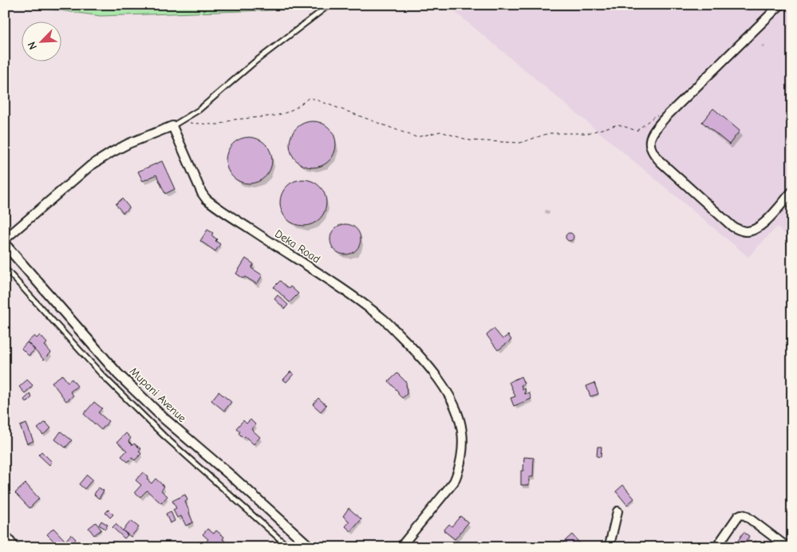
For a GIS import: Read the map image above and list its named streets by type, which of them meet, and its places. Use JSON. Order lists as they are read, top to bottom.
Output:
{
  "streets": {
    "street": ["Deka Road", "Mupani Avenue"]
  },
  "north": "bottom left"
}
